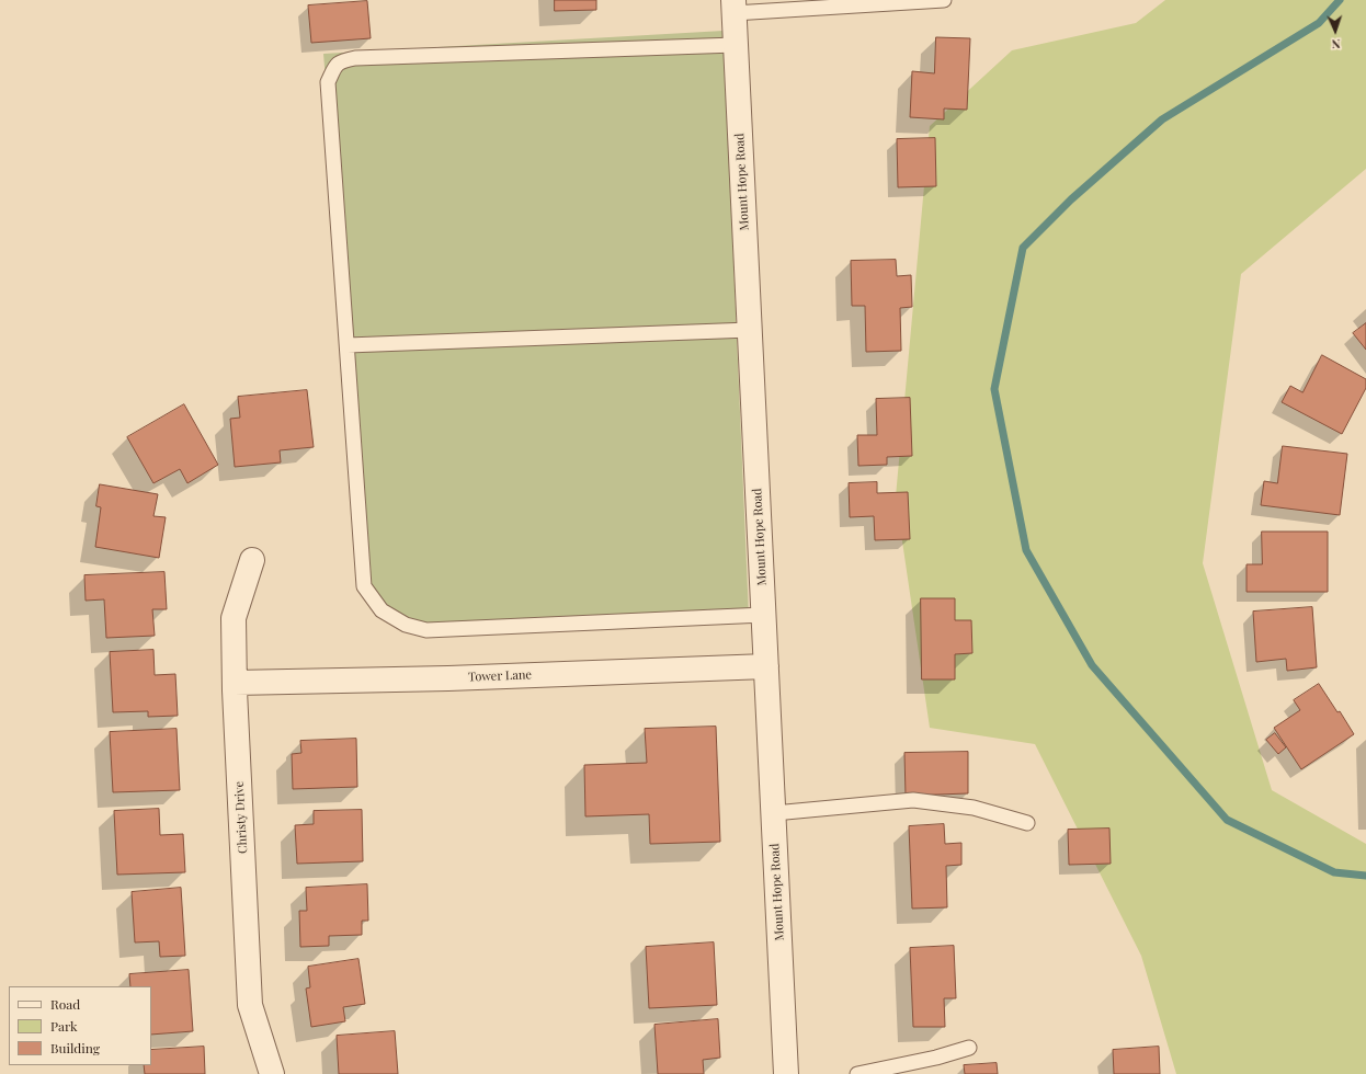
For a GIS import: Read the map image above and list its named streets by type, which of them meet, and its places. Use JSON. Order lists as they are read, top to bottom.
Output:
{
  "streets": {
    "street": ["Mount Hope Road", "Tower Lane", "Christy Drive"]
  },
  "crossings": [
    ["Mount Hope Road", "Tower Lane"],
    ["Tower Lane", "Christy Drive"]
  ],
  "legend": ["Road", "Park", "Building"],
  "north": "bottom"
}
